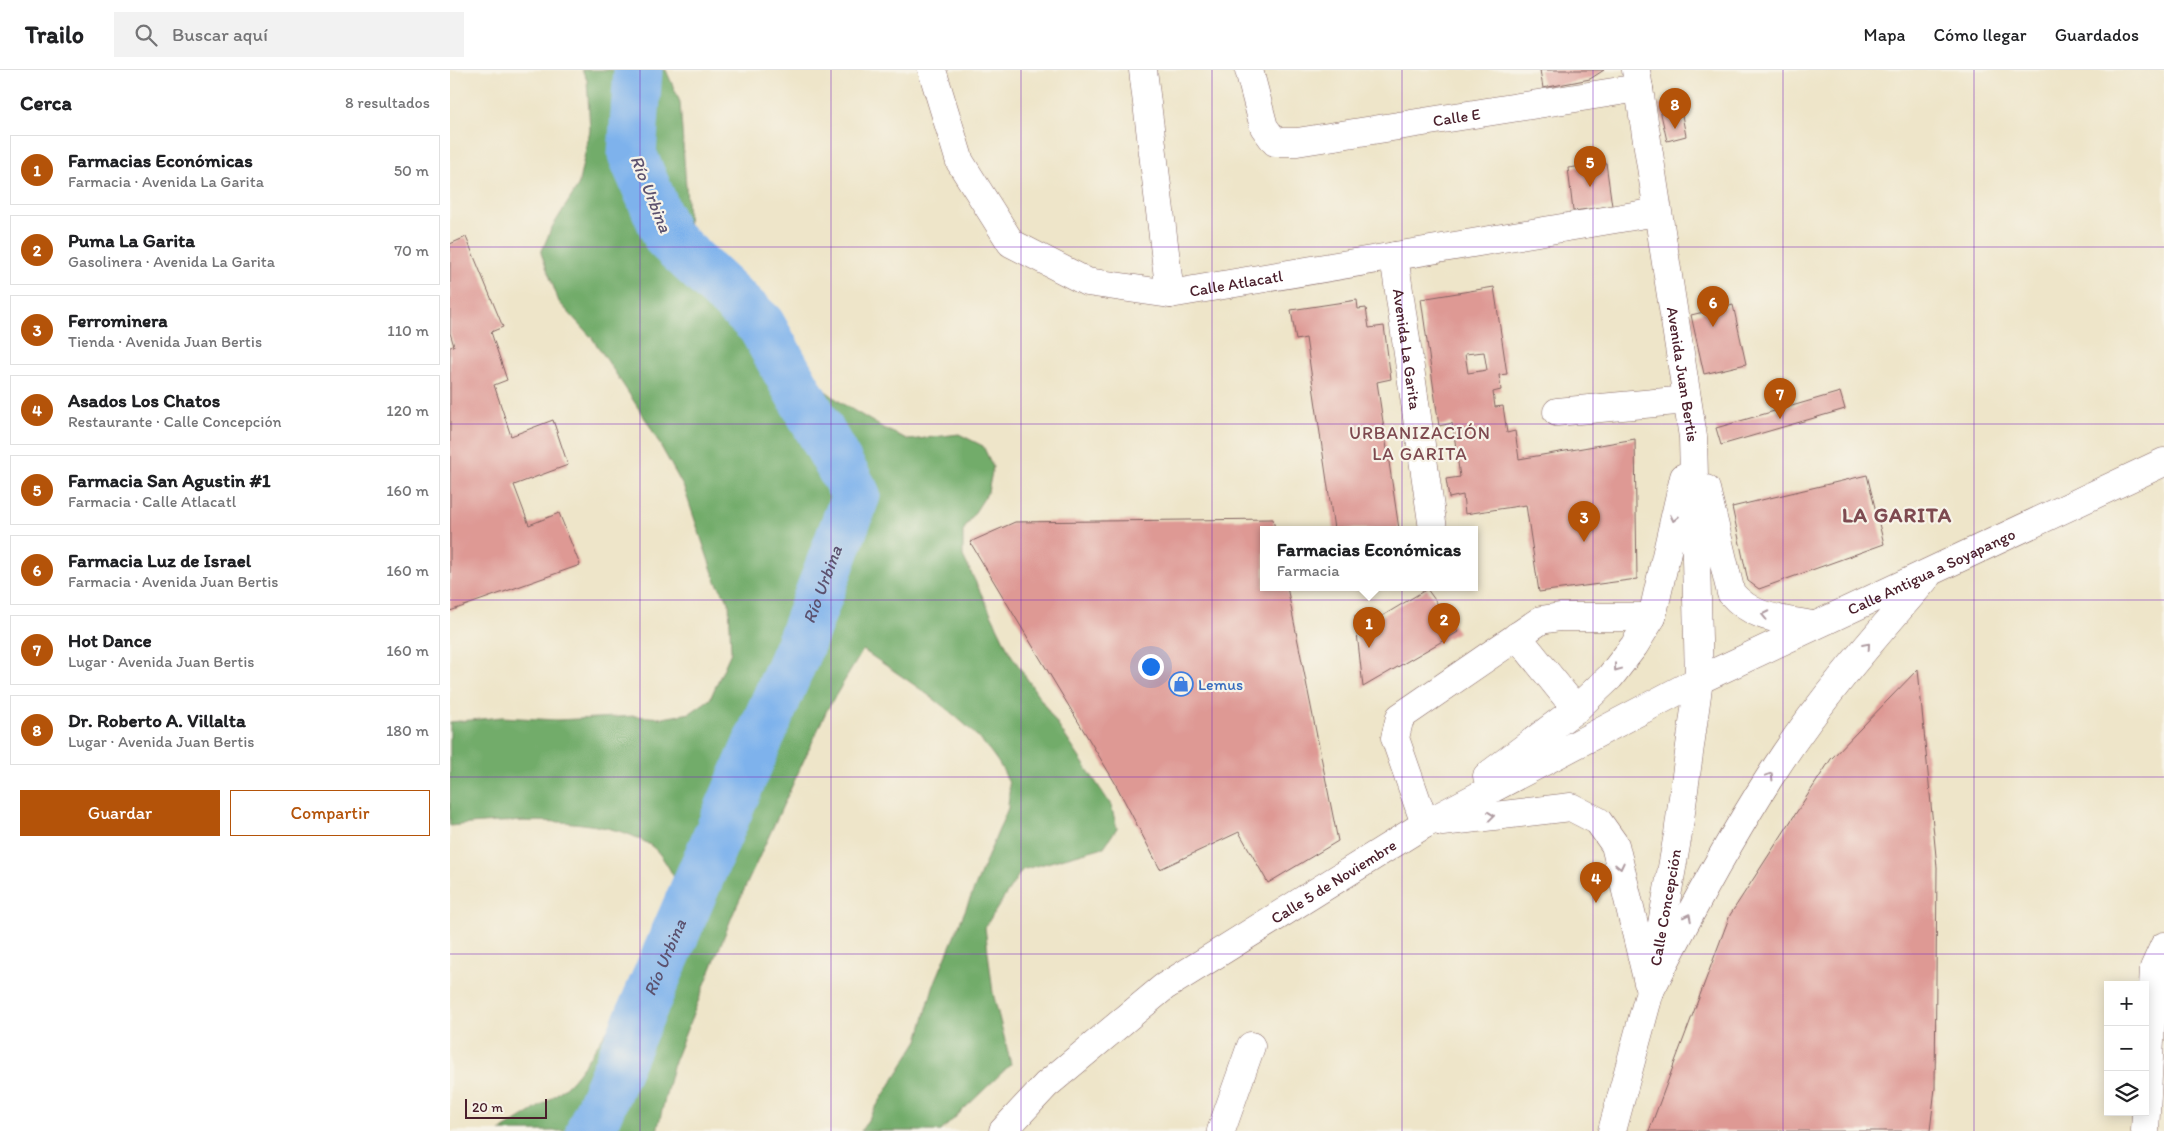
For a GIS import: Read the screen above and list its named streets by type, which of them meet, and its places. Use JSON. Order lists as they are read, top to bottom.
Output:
{
  "streets": {
    "main road": [
      "Calle E",
      "Calle Atlacatl",
      "Avenida La Garita",
      "Avenida Juan Bertis",
      "Calle Antigua a Soyapango",
      "Calle 5 de Noviembre",
      "Calle Concepción"
    ]
  },
  "crossings": [
    ["Calle E", "Avenida Juan Bertis"],
    ["Calle Atlacatl", "Avenida La Garita"],
    ["Calle Atlacatl", "Avenida Juan Bertis"],
    ["Avenida Juan Bertis", "Calle Antigua a Soyapango"],
    ["Avenida Juan Bertis", "Calle 5 de Noviembre"],
    ["Avenida Juan Bertis", "Calle Concepción"],
    ["Calle Antigua a Soyapango", "Calle 5 de Noviembre"],
    ["Calle Antigua a Soyapango", "Calle Concepción"],
    ["Calle 5 de Noviembre", "Calle Concepción"]
  ],
  "districts": ["URBANIZACIÓN LA GARITA", "LA GARITA"],
  "water": ["Río Urbina"],
  "places": {
    "shop": ["Lemus"]
  },
  "scale_bar": "20 m",
  "page": {
    "header": "Trailo",
    "search": "Buscar aquí",
    "nav": ["Mapa", "Cómo llegar", "Guardados"],
    "heading": ["Cerca", "8 resultados"],
    "pins": [
      "8",
      "5",
      "6",
      "7",
      "3",
      "2",
      "1",
      "4"
    ],
    "list": [
      {
        "mark": "1",
        "name": "Farmacias Económicas",
        "note": "Farmacia · Avenida La Garita",
        "value": "50 m"
      },
      {
        "mark": "2",
        "name": "Puma La Garita",
        "note": "Gasolinera · Avenida La Garita",
        "value": "70 m"
      },
      {
        "mark": "3",
        "name": "Ferrominera",
        "note": "Tienda · Avenida Juan Bertis",
        "value": "110 m"
      },
      {
        "mark": "4",
        "name": "Asados Los Chatos",
        "note": "Restaurante · Calle Concepción",
        "value": "120 m"
      },
      {
        "mark": "5",
        "name": "Farmacia San Agustin #1",
        "note": "Farmacia · Calle Atlacatl",
        "value": "160 m"
      },
      {
        "mark": "6",
        "name": "Farmacia Luz de Israel",
        "note": "Farmacia · Avenida Juan Bertis",
        "value": "160 m"
      },
      {
        "mark": "7",
        "name": "Hot Dance",
        "note": "Lugar · Avenida Juan Bertis",
        "value": "160 m"
      },
      {
        "mark": "8",
        "name": "Dr. Roberto A. Villalta",
        "note": "Lugar · Avenida Juan Bertis",
        "value": "180 m"
      }
    ],
    "popup": ["Farmacias Económicas", "Farmacia"],
    "buttons": ["Guardar", "Compartir"],
    "map_buttons": ["+", "−"],
    "scale": "20 m"
  }
}
